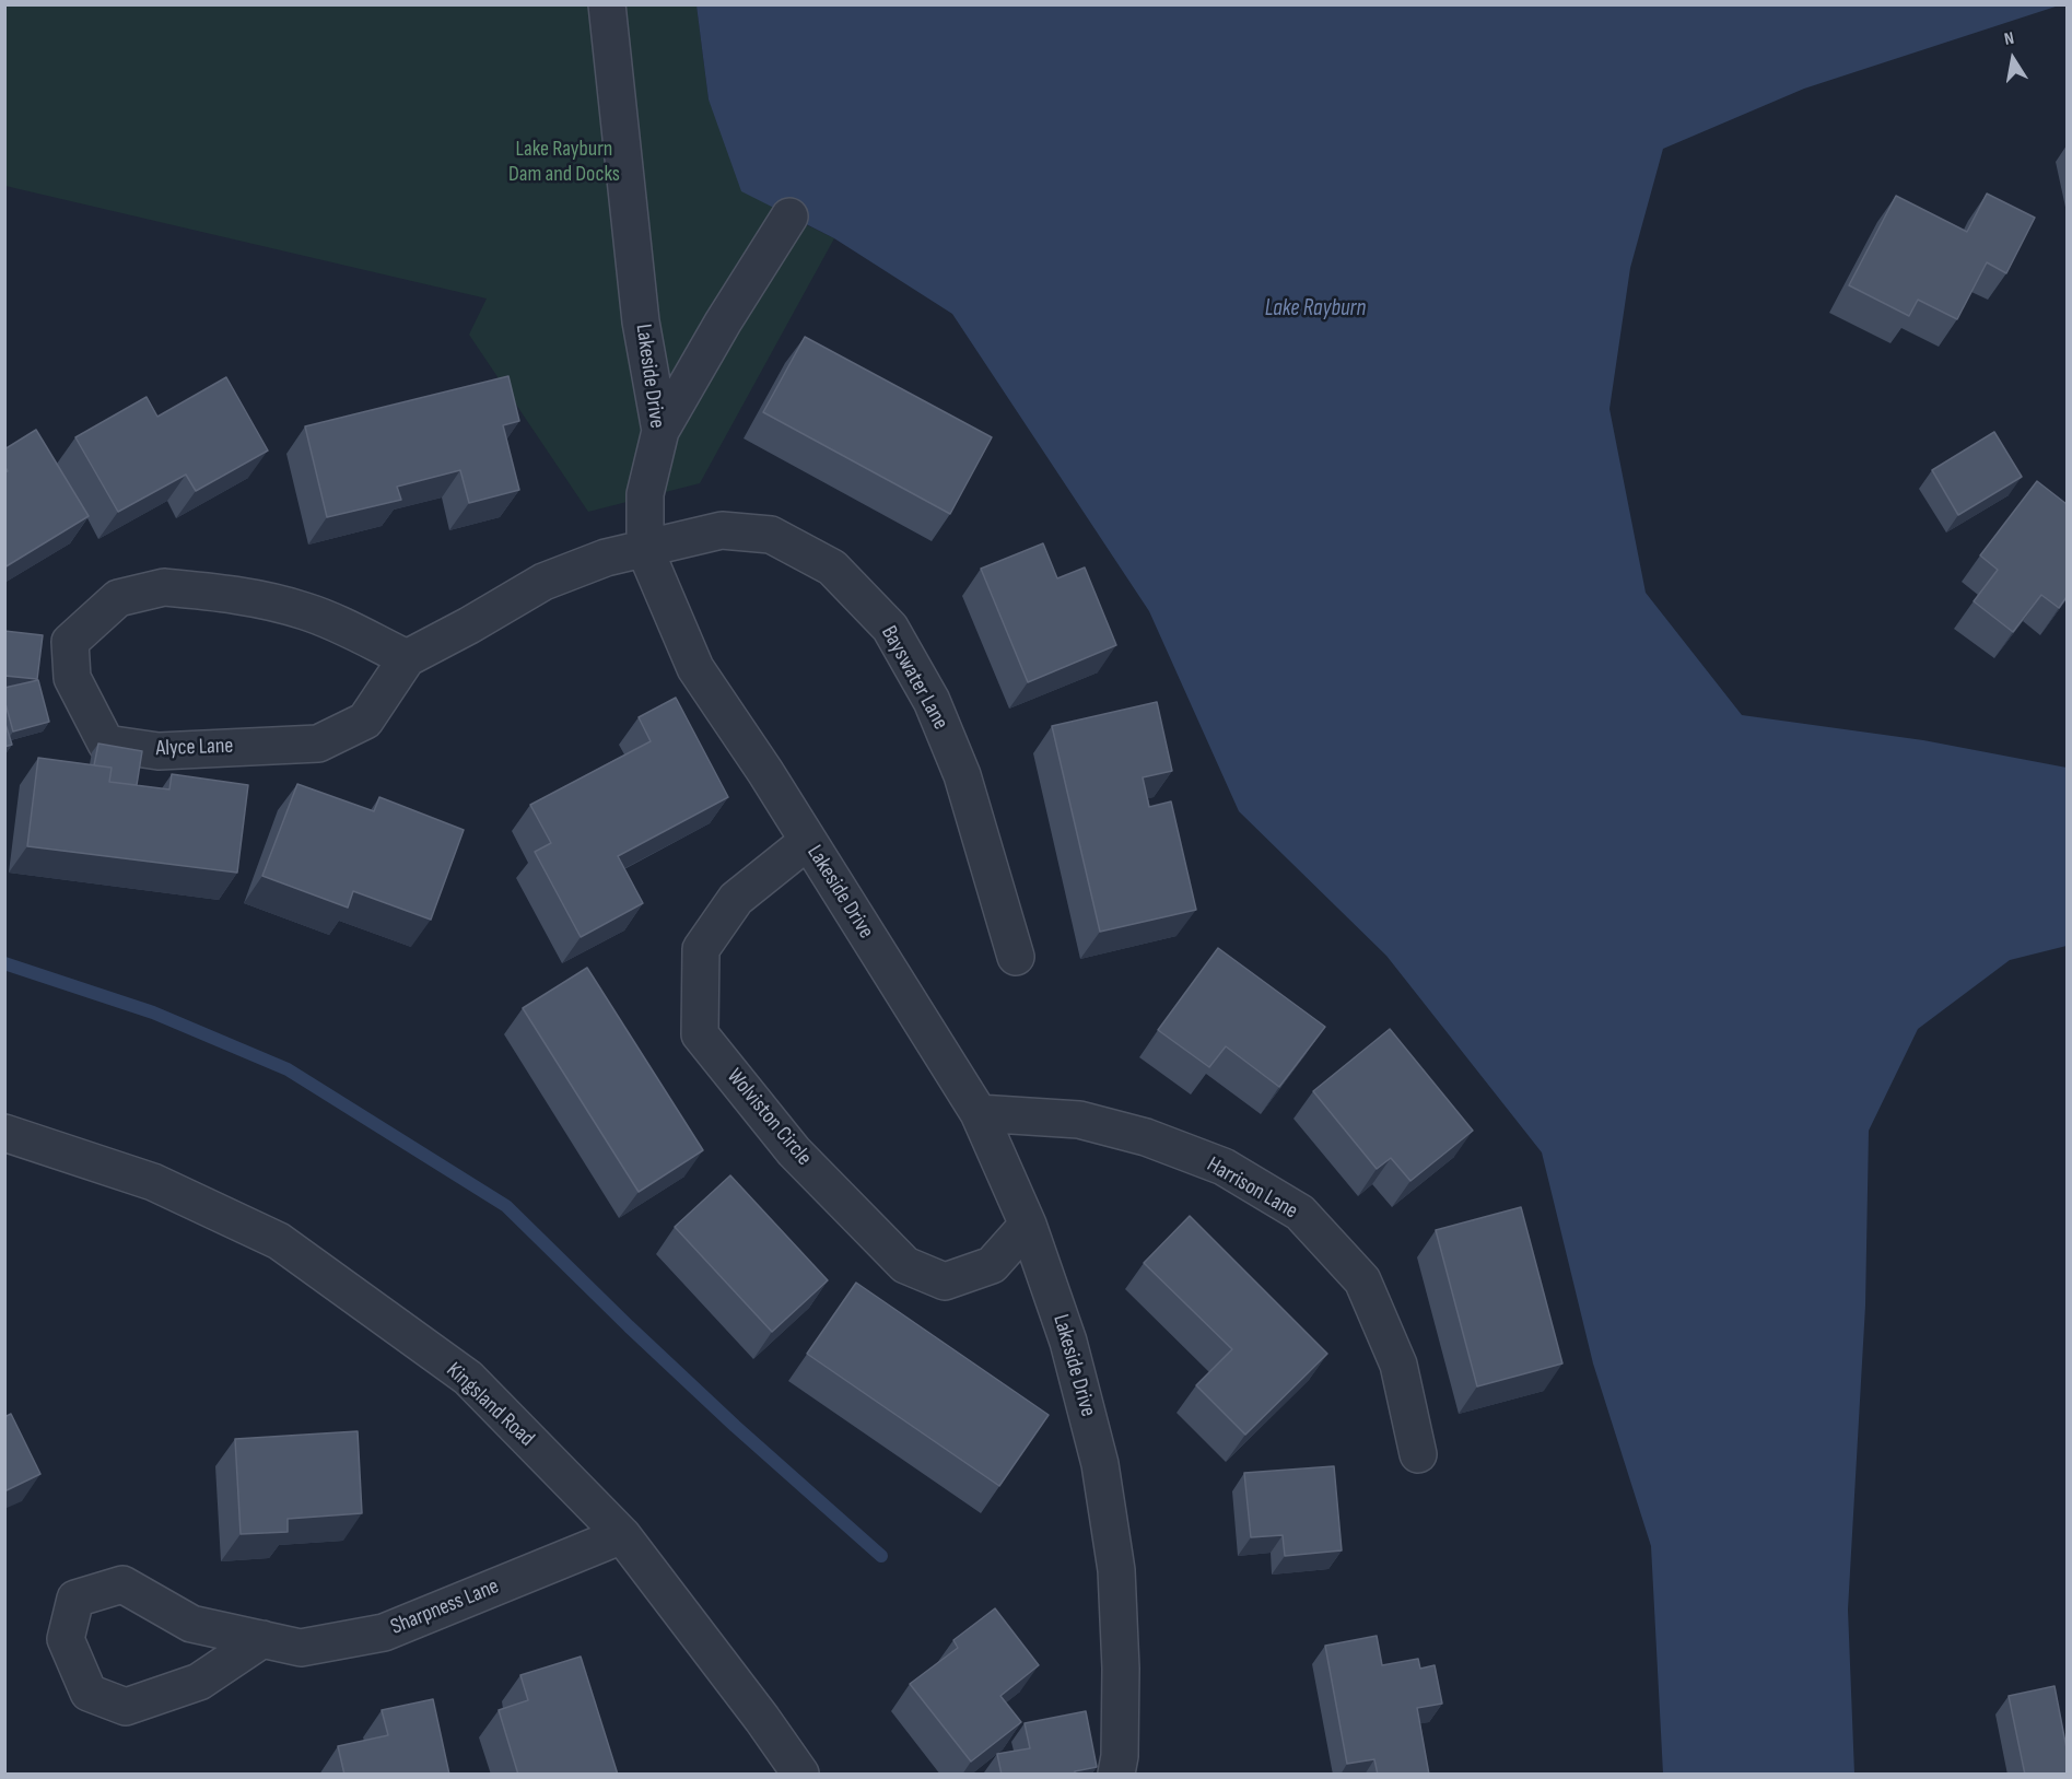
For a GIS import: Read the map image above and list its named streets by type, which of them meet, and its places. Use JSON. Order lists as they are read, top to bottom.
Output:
{
  "streets": {
    "street": [
      "Lakeside Drive",
      "Bayswater Lane",
      "Alyce Lane",
      "Wolviston Circle",
      "Harrison Lane",
      "Kingsland Road",
      "Sharpness Lane"
    ]
  },
  "crossings": [
    ["Lakeside Drive", "Bayswater Lane"],
    ["Lakeside Drive", "Alyce Lane"],
    ["Lakeside Drive", "Wolviston Circle"],
    ["Lakeside Drive", "Harrison Lane"],
    ["Bayswater Lane", "Alyce Lane"],
    ["Kingsland Road", "Sharpness Lane"]
  ],
  "water": ["Lake Rayburn"],
  "parks": ["Lake Rayburn Dam and Docks"],
  "north": "top"
}
